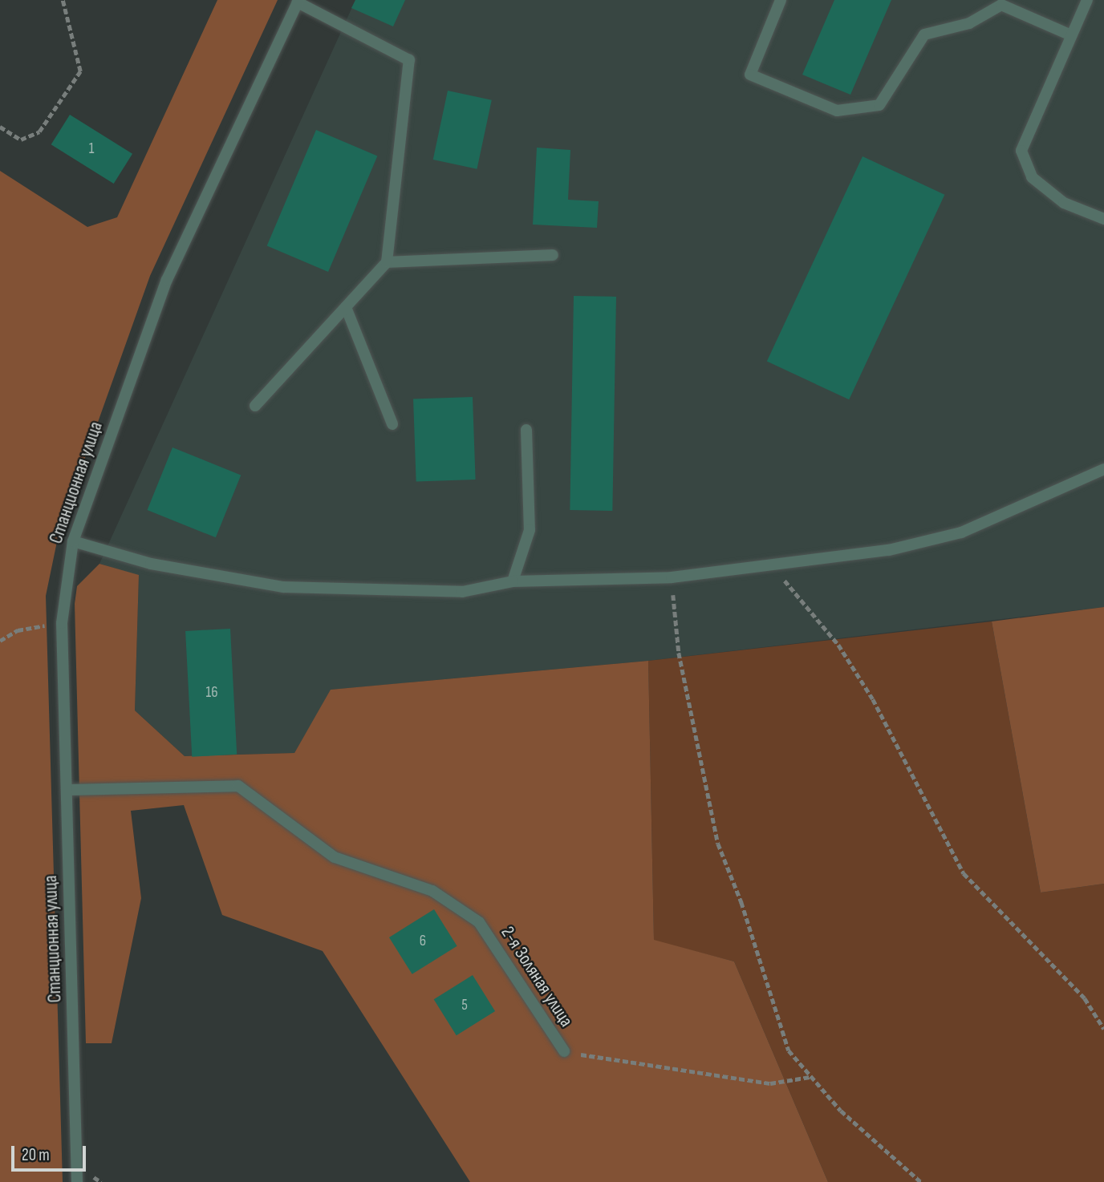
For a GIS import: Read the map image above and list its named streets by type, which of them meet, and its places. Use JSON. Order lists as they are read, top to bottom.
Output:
{
  "streets": {
    "street": ["Станционная улица", "2-я Золяная улица"]
  },
  "crossings": [
    ["Станционная улица", "2-я Золяная улица"]
  ],
  "house_numbers": [
    "1",
    "16",
    "6",
    "5"
  ],
  "scale_bar": "20 m"
}
